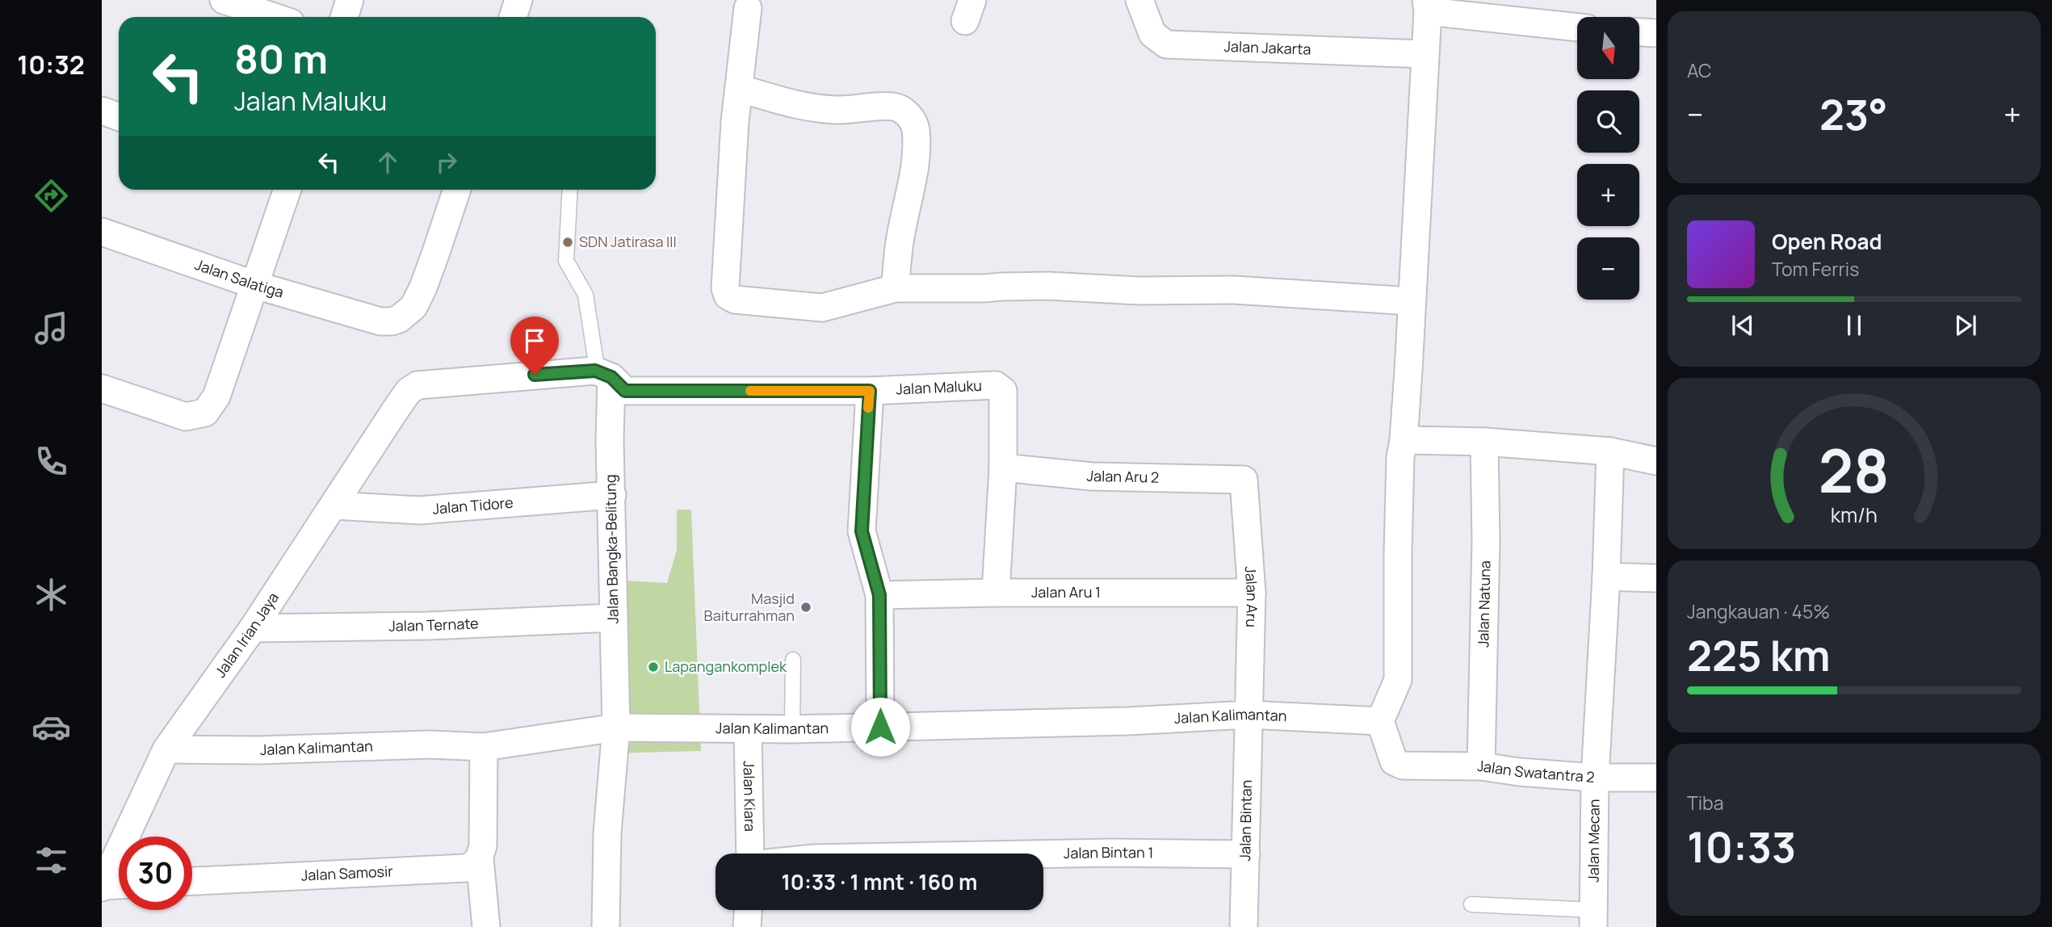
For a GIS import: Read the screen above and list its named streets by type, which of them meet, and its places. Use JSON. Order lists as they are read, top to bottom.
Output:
{
  "streets": {
    "street": [
      "Jalan Jakarta",
      "Jalan Salatiga",
      "Jalan Maluku",
      "Jalan Aru 2",
      "Jalan Tidore",
      "Jalan Bangka-Belitung",
      "Jalan Aru 1",
      "Jalan Aru",
      "Jalan Natuna",
      "Jalan Ternate",
      "Jalan Irian Jaya",
      "Jalan Kalimantan",
      "Jalan Swatantra 2",
      "Jalan Kiara",
      "Jalan Bintan",
      "Jalan Mecan",
      "Jalan Bintan 1",
      "Jalan Samosir"
    ]
  },
  "crossings": [
    ["Jalan Maluku", "Jalan Aru 2"],
    ["Jalan Maluku", "Jalan Bangka-Belitung"],
    ["Jalan Maluku", "Jalan Aru 1"],
    ["Jalan Maluku", "Jalan Irian Jaya"],
    ["Jalan Aru 2", "Jalan Aru"],
    ["Jalan Tidore", "Jalan Bangka-Belitung"],
    ["Jalan Tidore", "Jalan Irian Jaya"],
    ["Jalan Bangka-Belitung", "Jalan Ternate"],
    ["Jalan Bangka-Belitung", "Jalan Kalimantan"],
    ["Jalan Aru 1", "Jalan Aru"],
    ["Jalan Aru", "Jalan Kalimantan"],
    ["Jalan Aru", "Jalan Bintan"],
    ["Jalan Natuna", "Jalan Swatantra 2"],
    ["Jalan Ternate", "Jalan Irian Jaya"],
    ["Jalan Irian Jaya", "Jalan Kalimantan"],
    ["Jalan Kalimantan", "Jalan Swatantra 2"],
    ["Jalan Kalimantan", "Jalan Kiara"],
    ["Jalan Kalimantan", "Jalan Bintan"],
    ["Jalan Swatantra 2", "Jalan Mecan"],
    ["Jalan Bintan", "Jalan Bintan 1"]
  ],
  "places": ["SDN Jatirasa III", "Masjid Baiturrahman", "Lapangankomplek"],
  "north": "bottom",
  "page": {
    "tabs": "10:32",
    "tile": [
      "AC",
      ["Jangkauan · 45%", "225 km"],
      ["Tiba", "10:33"]
    ],
    "map_buttons": ["+", "−"],
    "turn": ["80 m", "Jalan Maluku"],
    "heat": ["−", "23°", "+"],
    "song": ["Open Road", "Tom Ferris"],
    "limit": "30",
    "trip": "10:33 · 1 mnt · 160 m",
    "gauge": ["28", "km/h"]
  }
}
